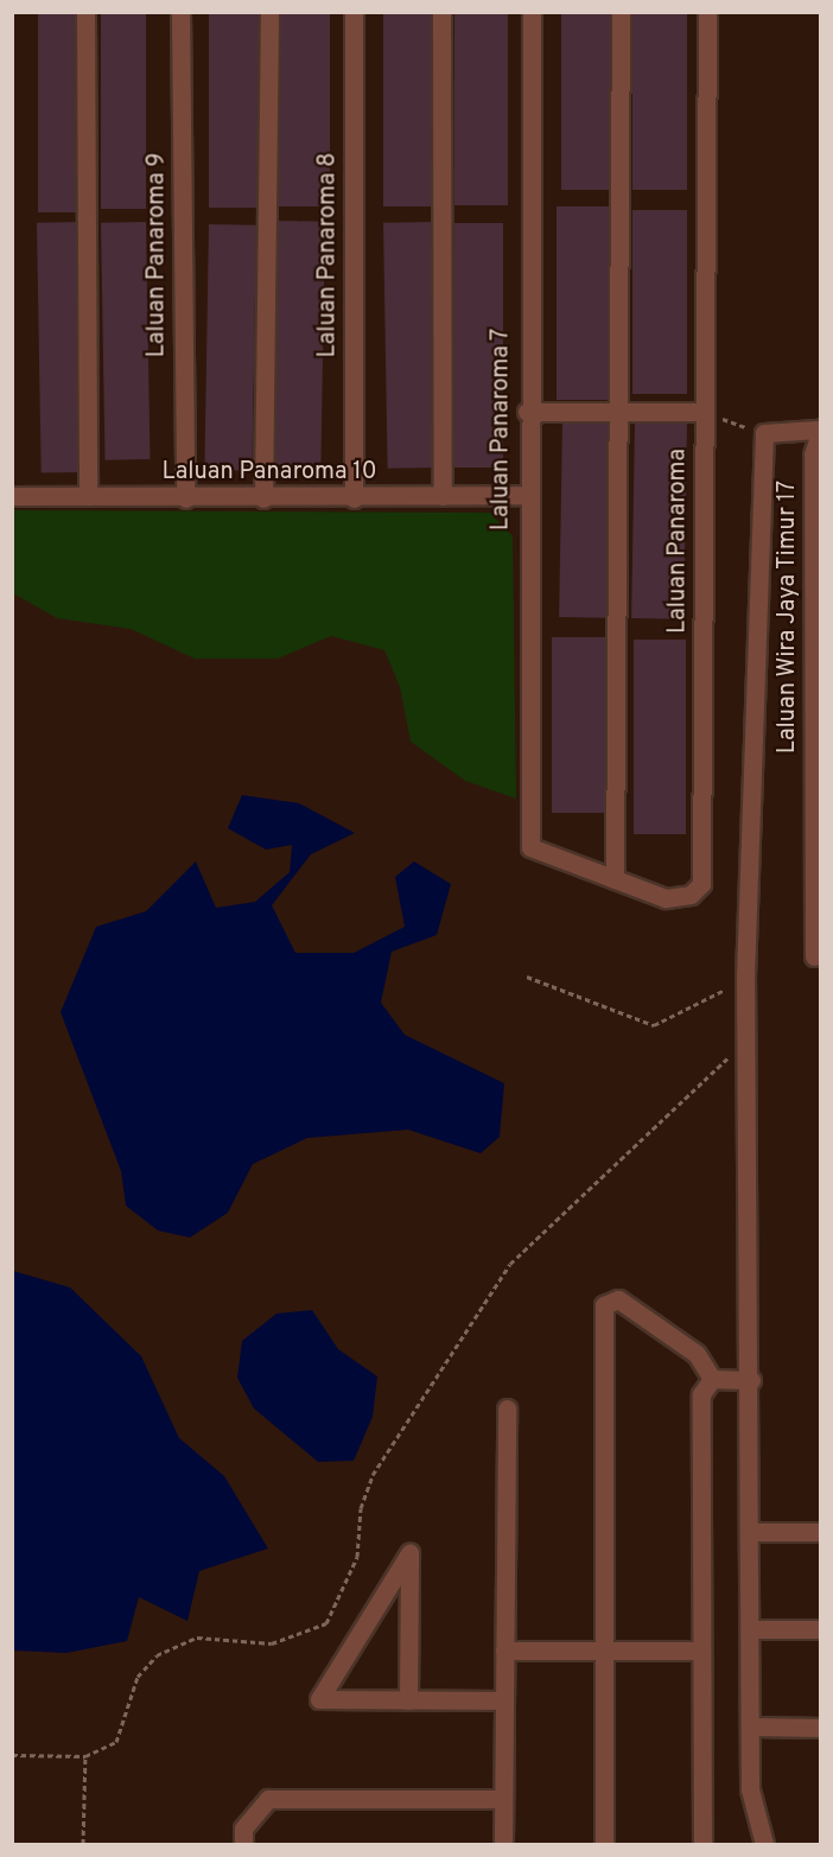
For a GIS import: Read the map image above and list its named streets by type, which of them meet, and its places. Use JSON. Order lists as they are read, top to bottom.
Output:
{
  "streets": {
    "street": [
      "Laluan Panaroma 9",
      "Laluan Panaroma 8",
      "Laluan Panaroma 7",
      "Laluan Panaroma 10",
      "Laluan Panaroma",
      "Laluan Wira Jaya Timur 17"
    ]
  },
  "crossings": [
    ["Laluan Panaroma 9", "Laluan Panaroma 10"],
    ["Laluan Panaroma 8", "Laluan Panaroma 10"],
    ["Laluan Panaroma 7", "Laluan Panaroma 10"],
    ["Laluan Panaroma 7", "Laluan Panaroma"]
  ]
}
